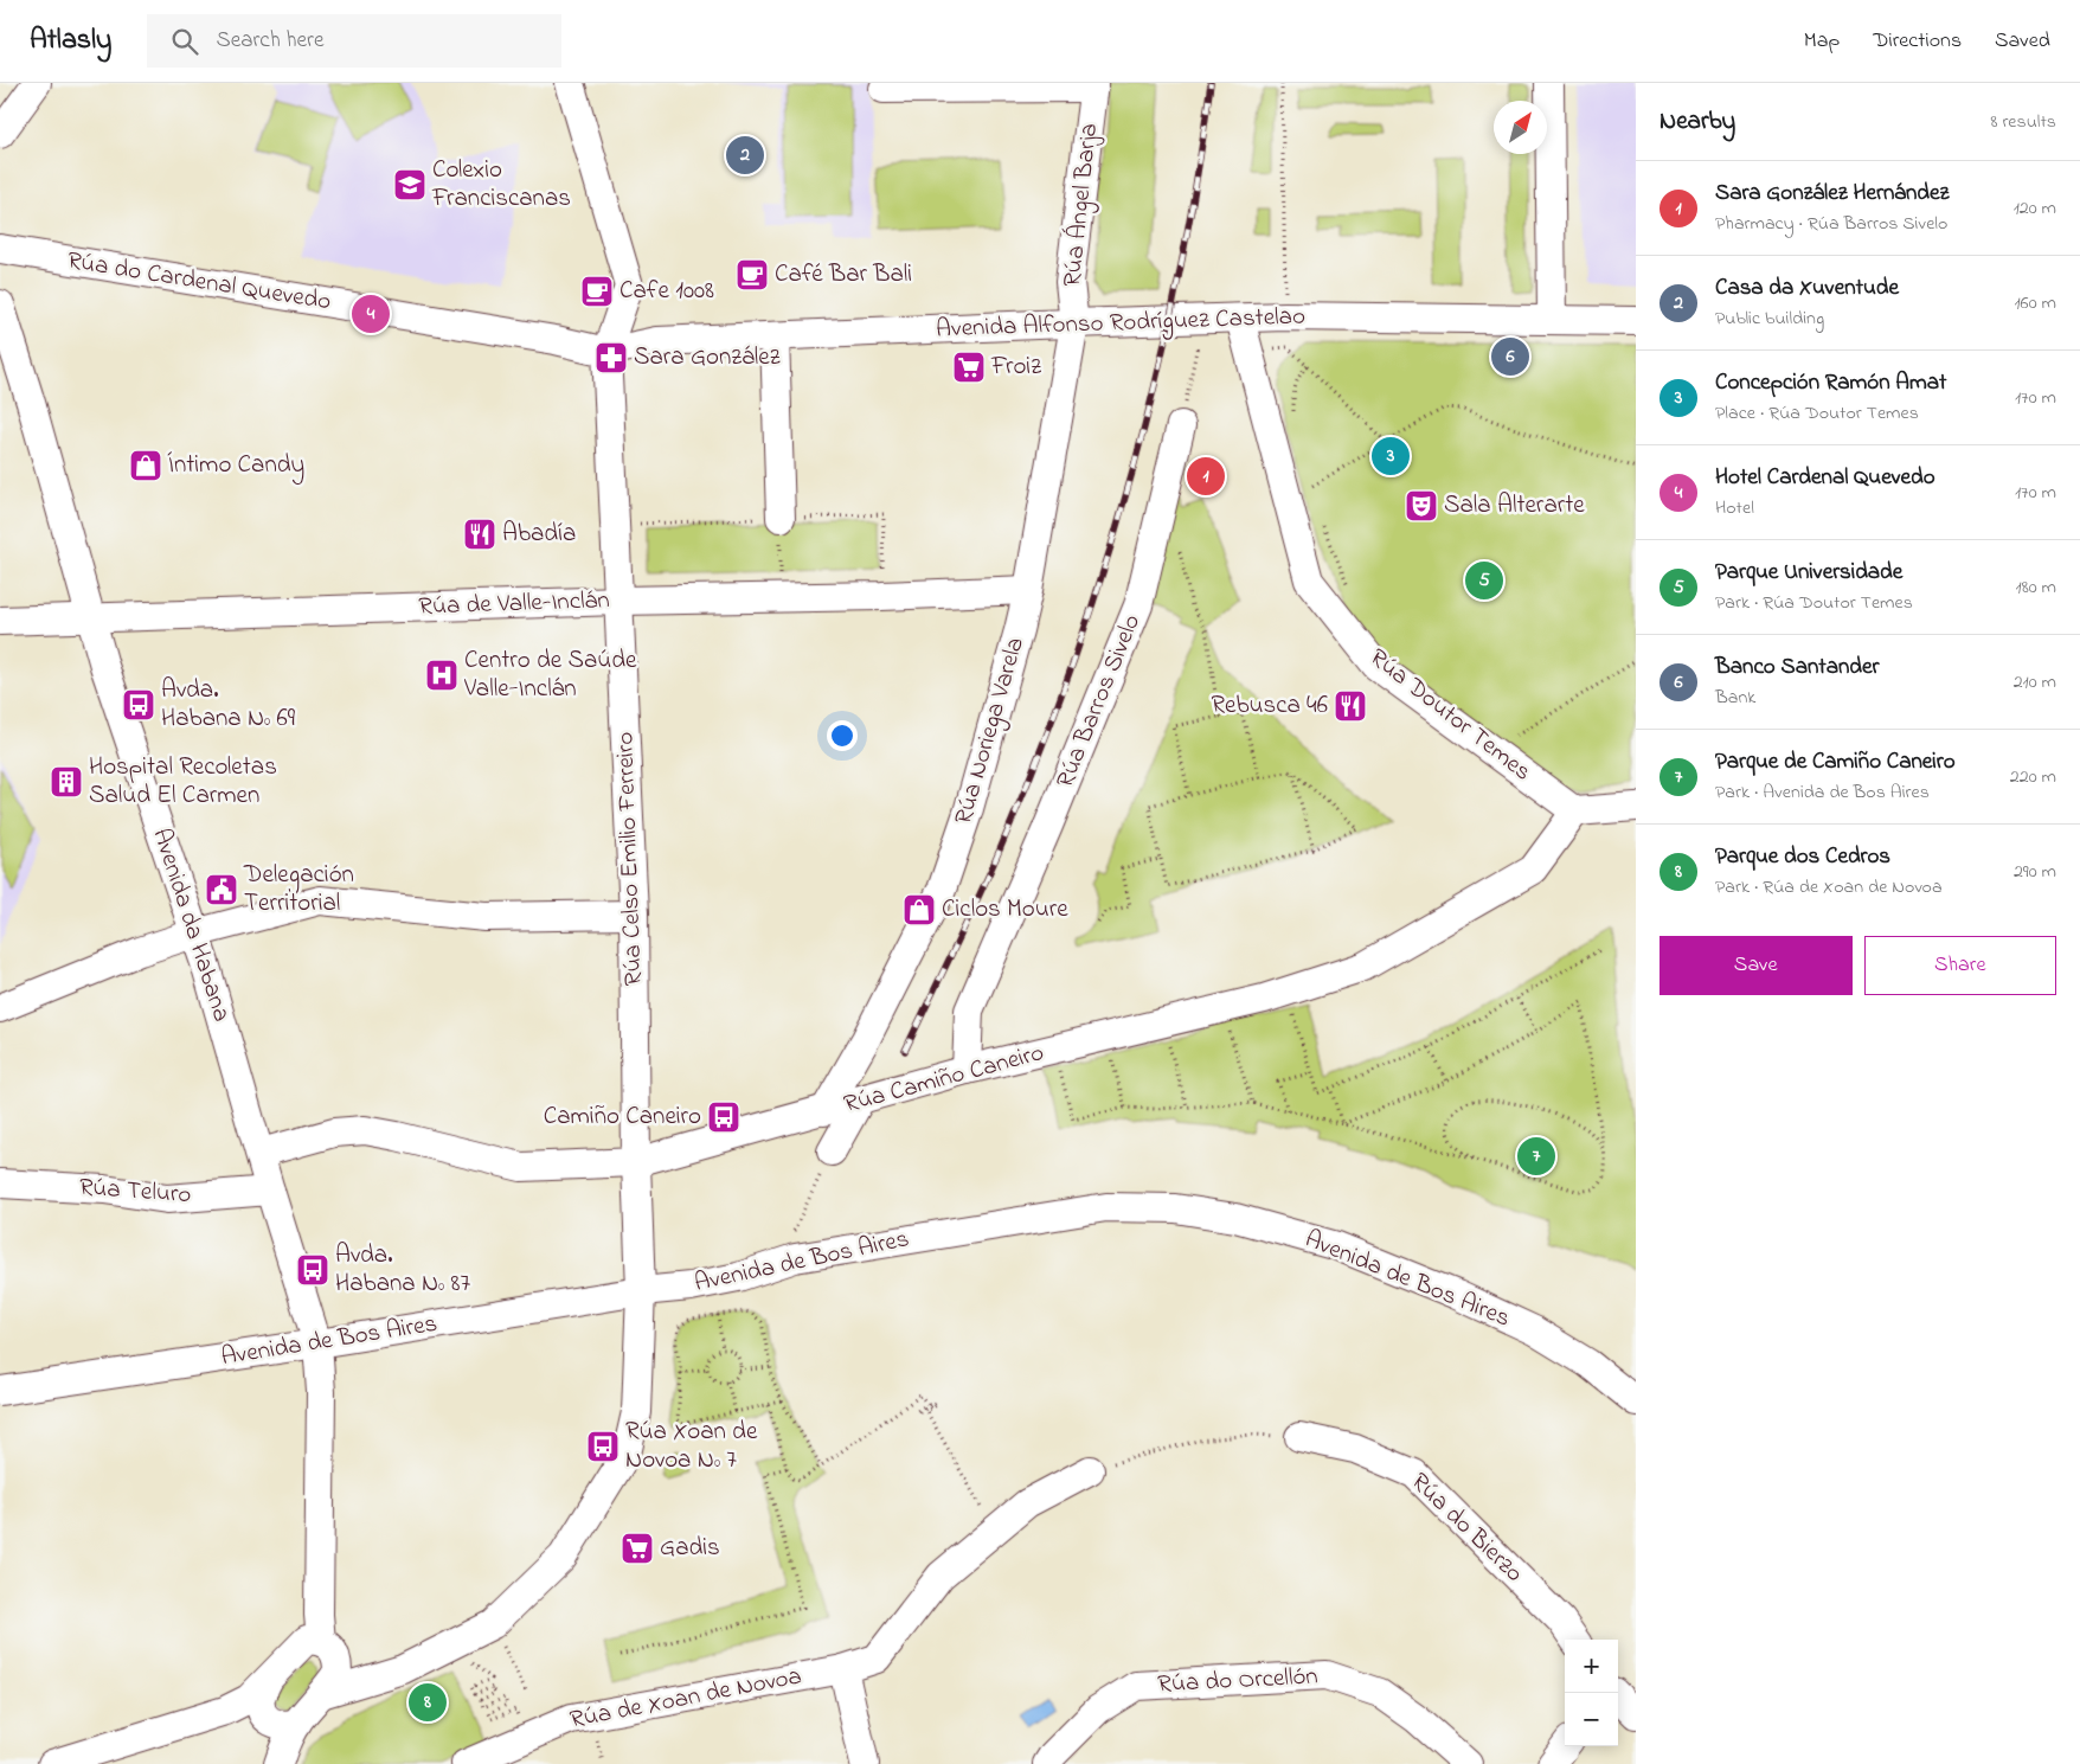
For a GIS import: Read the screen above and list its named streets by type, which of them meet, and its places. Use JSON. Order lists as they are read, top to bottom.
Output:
{
  "streets": {
    "street": [
      "Rúa Ángel Barja",
      "Rúa do Cardenal Quevedo",
      "Avenida Alfonso Rodríguez Castelao",
      "Rúa de Valle-Inclán",
      "Rúa Barros Sivelo",
      "Rúa Doutor Temes",
      "Rúa Noriega Varela",
      "Rúa Celso Emilio Ferreiro",
      "Avenida da Habana",
      "Rúa Camiño Caneiro",
      "Rúa Teluro",
      "Avenida de Bos Aires",
      "Rúa do Bierzo",
      "Rúa do Orcellón",
      "Rúa de Xoan de Novoa"
    ]
  },
  "crossings": [
    ["Rúa Ángel Barja", "Avenida Alfonso Rodríguez Castelao"],
    ["Rúa Ángel Barja", "Rúa Noriega Varela"],
    ["Rúa do Cardenal Quevedo", "Avenida Alfonso Rodríguez Castelao"],
    ["Rúa do Cardenal Quevedo", "Rúa Celso Emilio Ferreiro"],
    ["Avenida Alfonso Rodríguez Castelao", "Rúa Doutor Temes"],
    ["Avenida Alfonso Rodríguez Castelao", "Rúa Noriega Varela"],
    ["Avenida Alfonso Rodríguez Castelao", "Rúa Celso Emilio Ferreiro"],
    ["Rúa de Valle-Inclán", "Rúa Noriega Varela"],
    ["Rúa de Valle-Inclán", "Rúa Celso Emilio Ferreiro"],
    ["Rúa de Valle-Inclán", "Avenida da Habana"],
    ["Rúa Barros Sivelo", "Rúa Camiño Caneiro"],
    ["Rúa Doutor Temes", "Rúa Camiño Caneiro"],
    ["Rúa Noriega Varela", "Rúa Camiño Caneiro"],
    ["Rúa Celso Emilio Ferreiro", "Rúa Camiño Caneiro"],
    ["Rúa Celso Emilio Ferreiro", "Avenida de Bos Aires"],
    ["Avenida da Habana", "Rúa Camiño Caneiro"],
    ["Avenida da Habana", "Rúa Teluro"],
    ["Avenida da Habana", "Avenida de Bos Aires"]
  ],
  "places": {
    "school or university": ["Colexio Franciscanas"],
    "cafe": ["Café Bar Bali", "Cafe 1008"],
    "pharmacy": ["Sara González"],
    "supermarket": ["Froiz", "Gadis"],
    "shop": ["Íntimo Candy", "Ciclos Moure"],
    "theatre": ["Sala Alterarte"],
    "restaurant": ["Abadía", "Rebusca 46"],
    "hospital": ["Centro de Saúde Valle-Inclán"],
    "bus stop": [
      "Avda. Habana Nº 69",
      "Camiño Caneiro",
      "Avda. Habana Nº 87",
      "Rúa Xoan de Novoa Nº 7"
    ],
    "building": ["Hospital Recoletas Salud El Carmen"],
    "public building": ["Delegación Territorial"]
  },
  "north": "top right",
  "page": {
    "header": "Atlasly",
    "search": "Search here",
    "nav": ["Map", "Directions", "Saved"],
    "heading": ["Nearby", "8 results"],
    "pins": [
      "2",
      "4",
      "6",
      "3",
      "1",
      "5",
      "7",
      "8"
    ],
    "list": [
      {
        "mark": "1",
        "name": "Sara González Hernández",
        "note": "Pharmacy · Rúa Barros Sivelo",
        "value": "120 m"
      },
      {
        "mark": "2",
        "name": "Casa da Xuventude",
        "note": "Public building",
        "value": "160 m"
      },
      {
        "mark": "3",
        "name": "Concepción Ramón Amat",
        "note": "Place · Rúa Doutor Temes",
        "value": "170 m"
      },
      {
        "mark": "4",
        "name": "Hotel Cardenal Quevedo",
        "note": "Hotel",
        "value": "170 m"
      },
      {
        "mark": "5",
        "name": "Parque Universidade",
        "note": "Park · Rúa Doutor Temes",
        "value": "180 m"
      },
      {
        "mark": "6",
        "name": "Banco Santander",
        "note": "Bank",
        "value": "210 m"
      },
      {
        "mark": "7",
        "name": "Parque de Camiño Caneiro",
        "note": "Park · Avenida de Bos Aires",
        "value": "220 m"
      },
      {
        "mark": "8",
        "name": "Parque dos Cedros",
        "note": "Park · Rúa de Xoan de Novoa",
        "value": "290 m"
      }
    ],
    "buttons": ["Save", "Share"],
    "map_buttons": ["+", "−"]
  }
}
